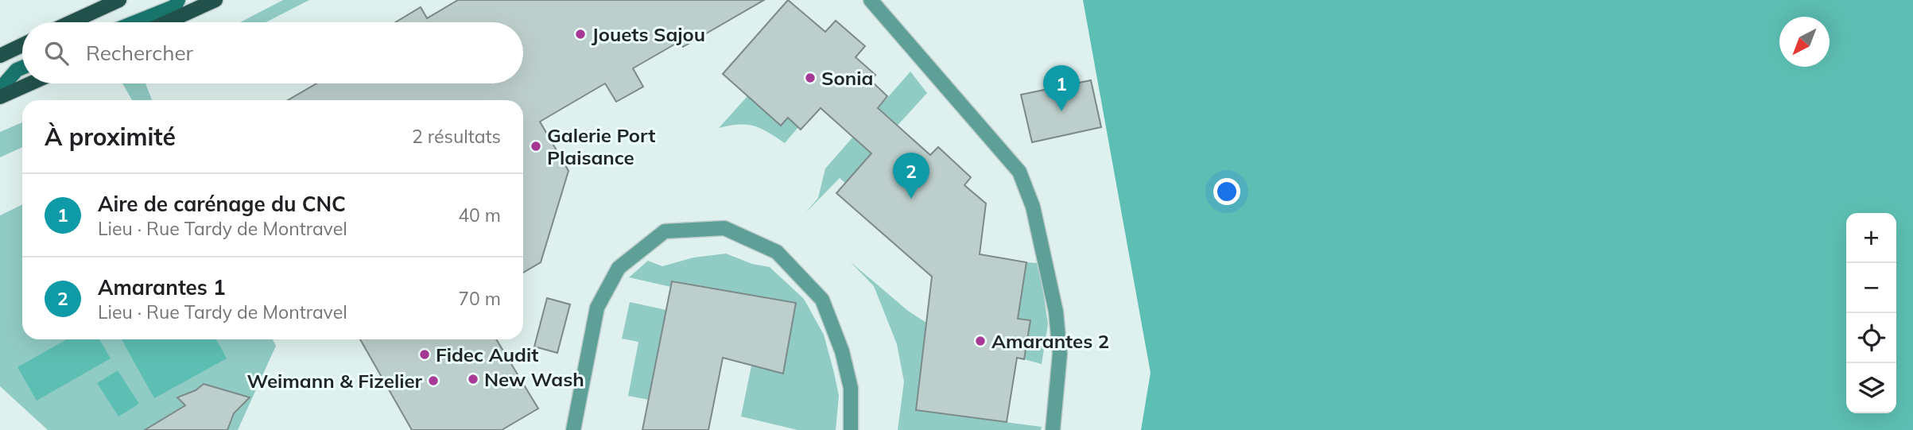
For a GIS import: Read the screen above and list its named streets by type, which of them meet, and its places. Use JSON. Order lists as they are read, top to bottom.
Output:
{
  "places": [
    "Jouets Sajou",
    "Sonia",
    "Galerie Port Plaisance",
    "Amarantes 2",
    "Fidec Audit",
    "New Wash",
    "Weimann & Fizelier"
  ],
  "north": "bottom left",
  "page": {
    "search": "Rechercher",
    "pins": ["1", "2"],
    "heading": ["À proximité", "2 résultats"],
    "list": [
      {
        "mark": "1",
        "name": "Aire de carénage du CNC",
        "note": "Lieu · Rue Tardy de Montravel",
        "value": "40 m"
      },
      {
        "mark": "2",
        "name": "Amarantes 1",
        "note": "Lieu · Rue Tardy de Montravel",
        "value": "70 m"
      }
    ],
    "map_buttons": ["+", "−"]
  }
}
